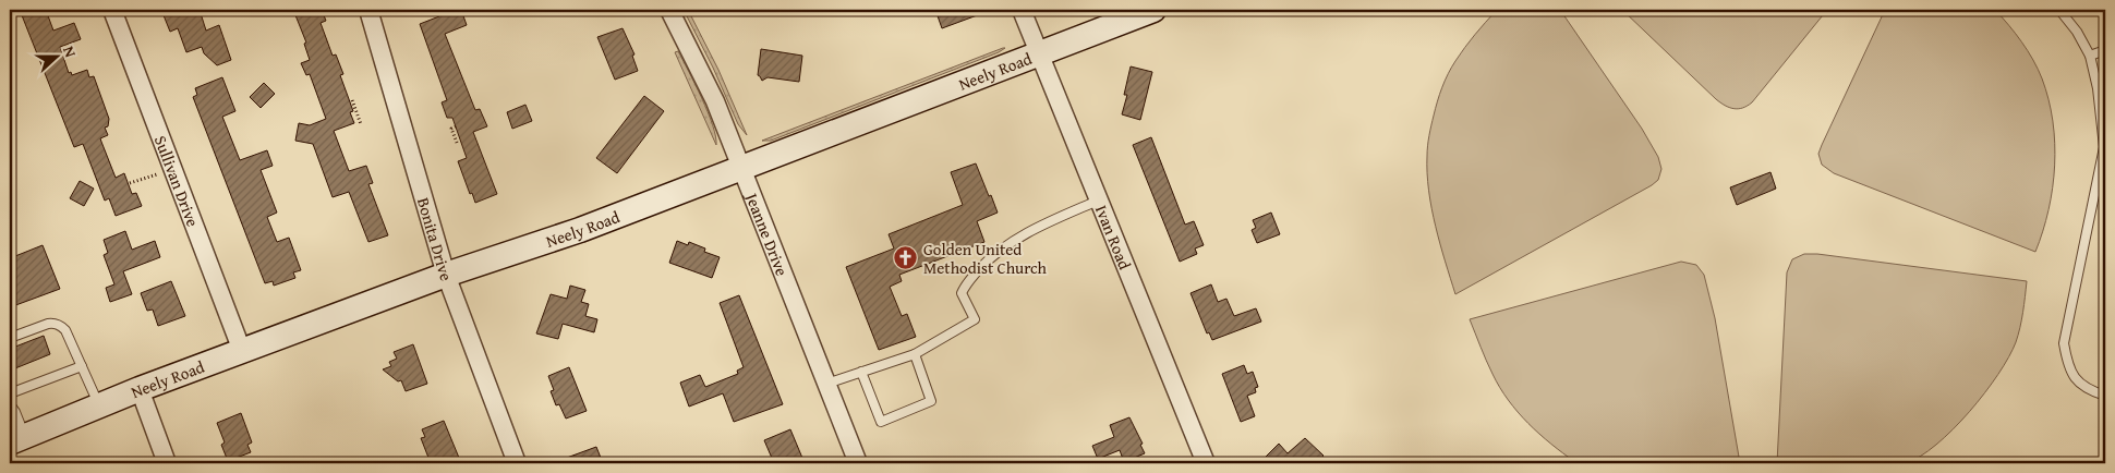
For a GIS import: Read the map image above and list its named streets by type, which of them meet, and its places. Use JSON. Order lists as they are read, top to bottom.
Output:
{
  "streets": {
    "street": [
      "Neely Road",
      "Sullivan Drive",
      "Jeanne Drive",
      "Ivan Road",
      "Bonita Drive"
    ]
  },
  "crossings": [
    ["Neely Road", "Sullivan Drive"],
    ["Neely Road", "Jeanne Drive"],
    ["Neely Road", "Ivan Road"],
    ["Neely Road", "Bonita Drive"]
  ],
  "places": {
    "church": ["Golden United Methodist Church"]
  },
  "north": "right"
}
